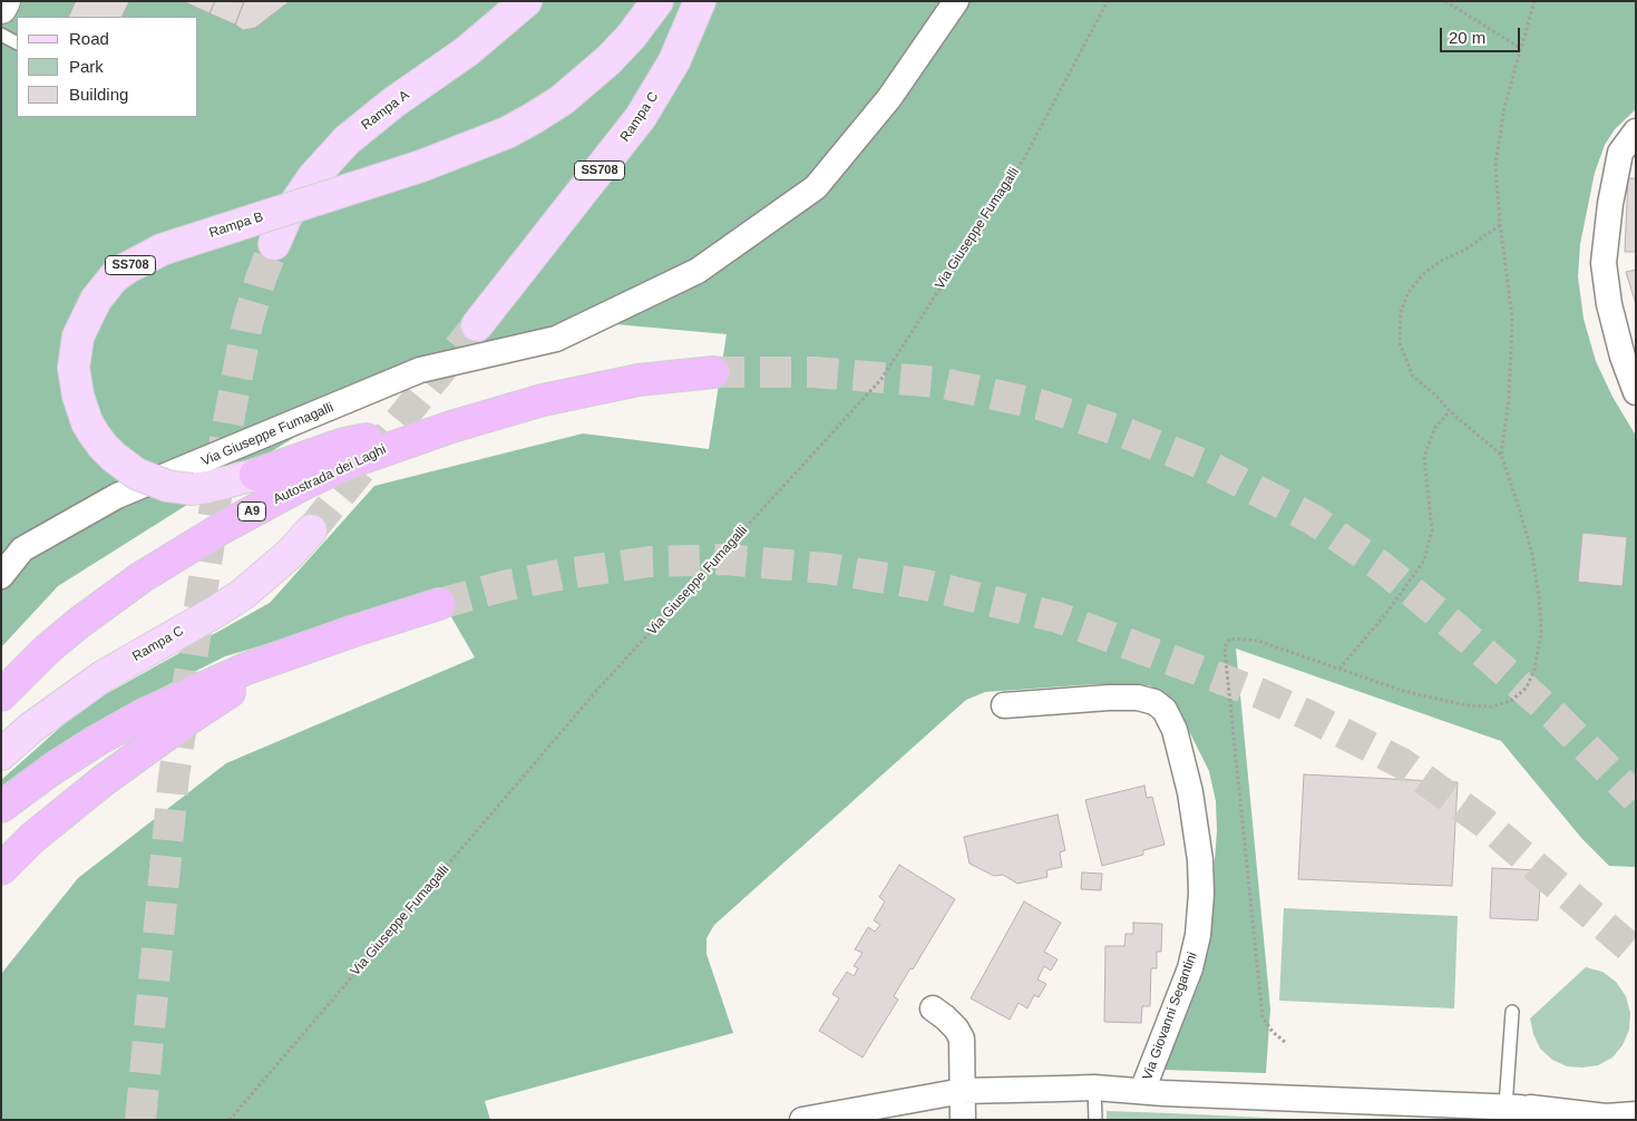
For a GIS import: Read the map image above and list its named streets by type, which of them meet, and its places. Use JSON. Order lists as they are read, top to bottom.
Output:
{
  "streets": {
    "highway": ["Autostrada dei Laghi", "A9"],
    "main road": [
      "Rampa A",
      "Rampa C",
      "SS708",
      "Rampa B"
    ],
    "street": ["Via Giuseppe Fumagalli", "Via Giovanni Segantini"]
  },
  "legend": ["Road", "Park", "Building"],
  "scale_bar": "20 m"
}
